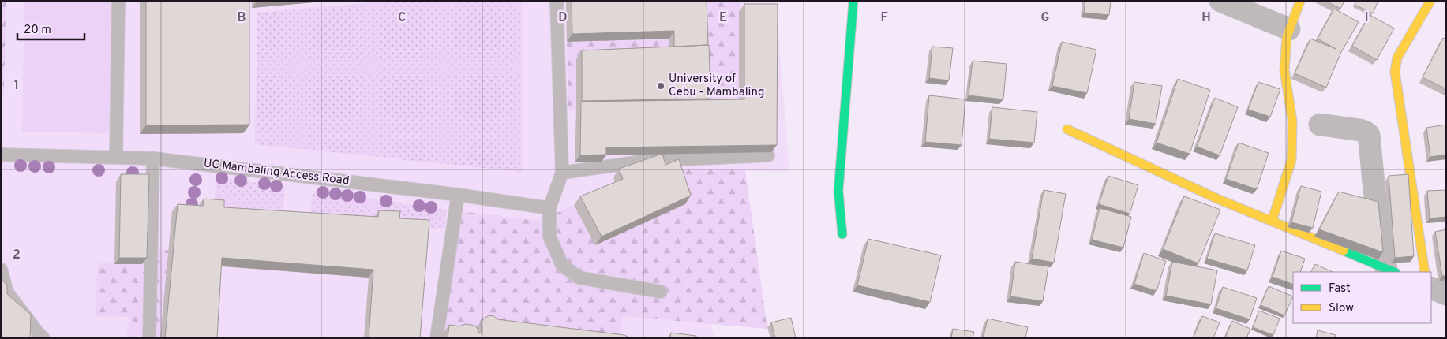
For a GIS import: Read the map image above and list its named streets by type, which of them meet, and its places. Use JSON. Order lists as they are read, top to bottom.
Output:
{
  "streets": {
    "lane": ["UC Mambaling Access Road"]
  },
  "places": ["University of Cebu - Mambaling"],
  "legend": ["Fast", "Slow"],
  "scale_bar": "20 m",
  "grid": {
    "columns": [
      "B",
      "C",
      "D",
      "E",
      "F",
      "G",
      "H",
      "I"
    ],
    "rows": ["1", "2"]
  }
}
